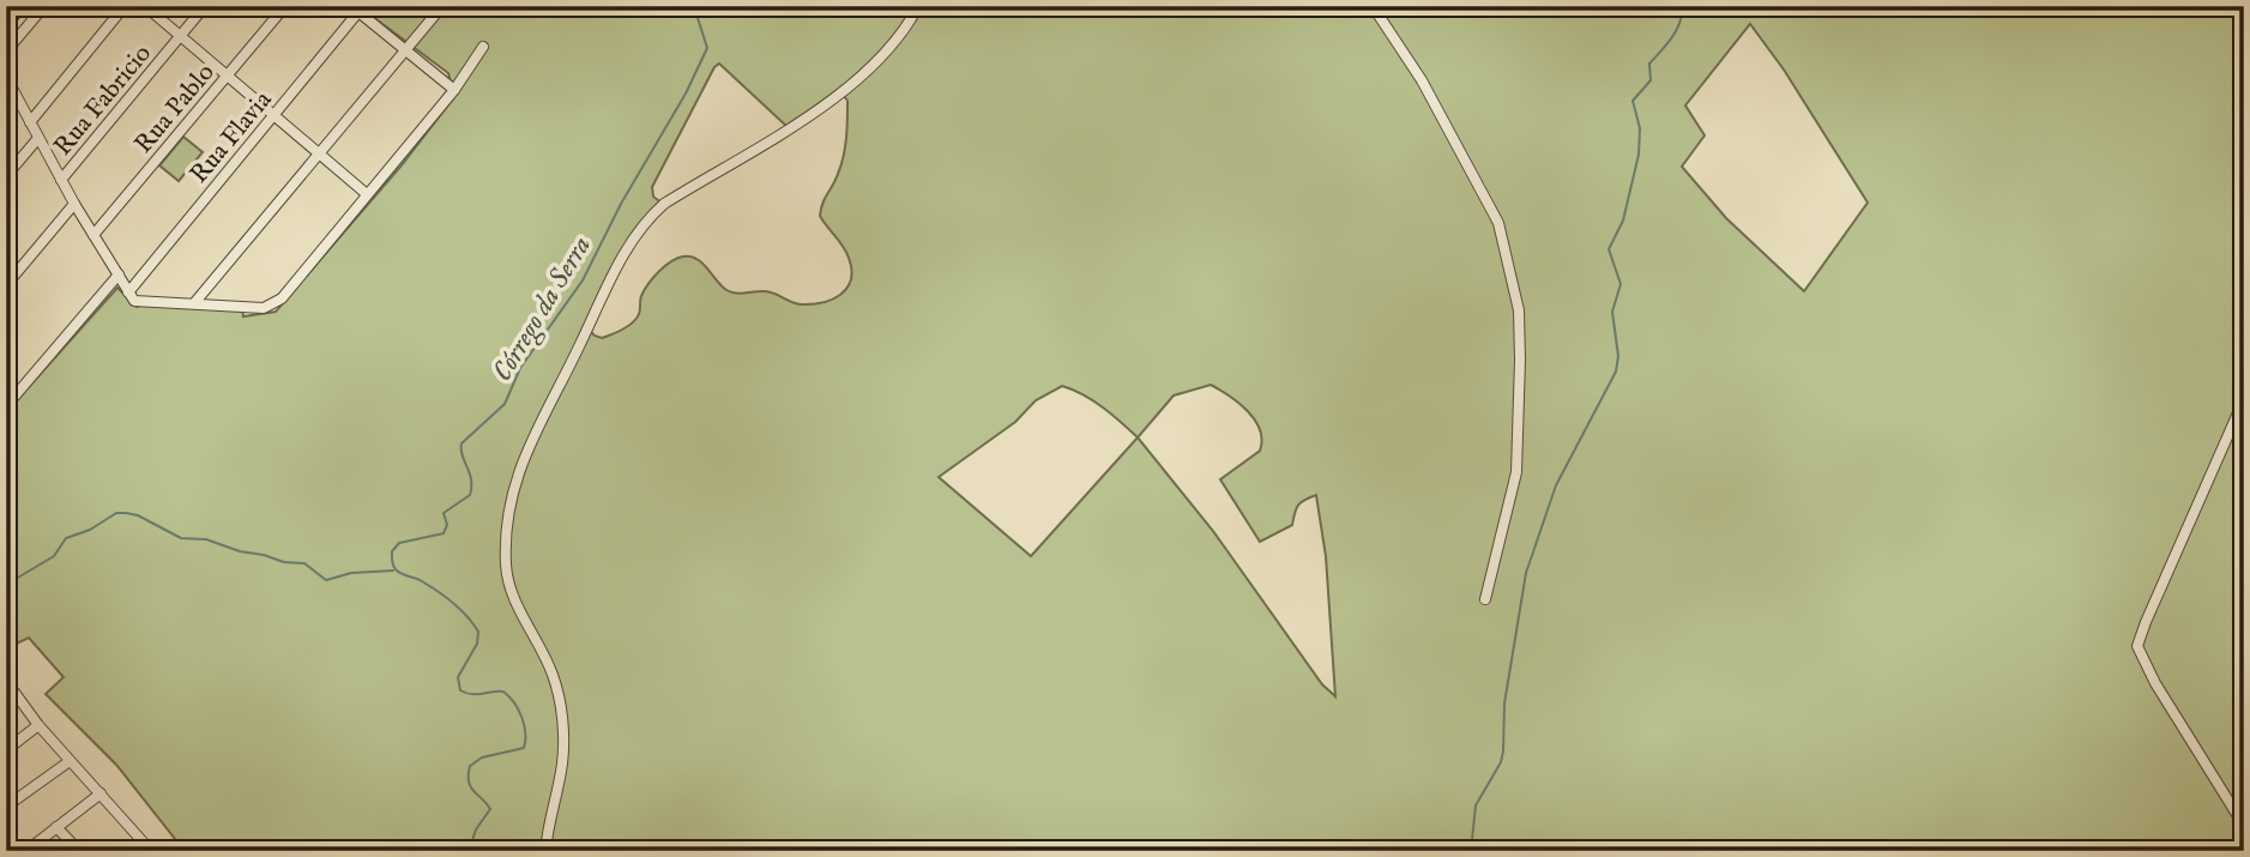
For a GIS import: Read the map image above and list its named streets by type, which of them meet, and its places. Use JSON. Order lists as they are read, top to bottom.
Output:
{
  "streets": {
    "street": ["Rua Fabricio", "Rua Pablo", "Rua Flavia"]
  },
  "water": ["Córrego da Serra"]
}
